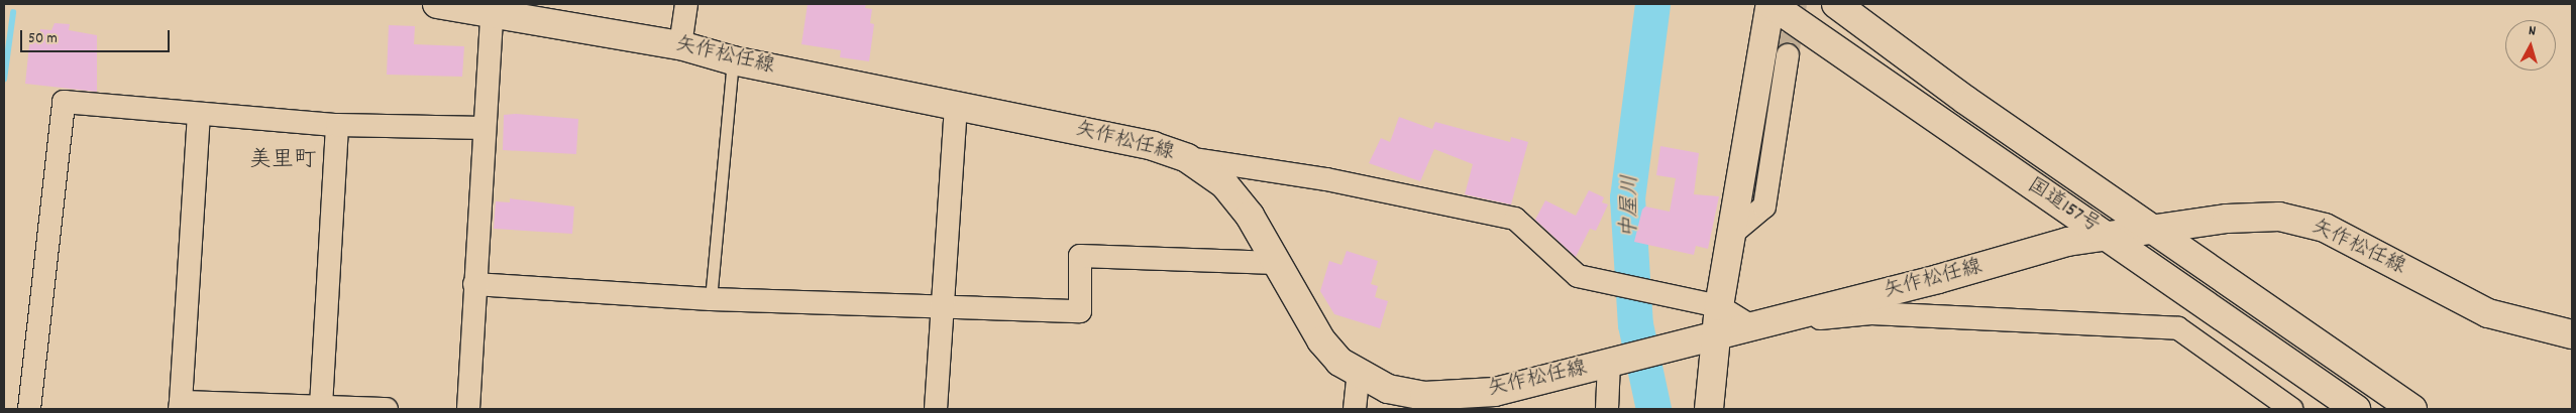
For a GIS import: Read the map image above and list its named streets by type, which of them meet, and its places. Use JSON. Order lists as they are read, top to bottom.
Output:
{
  "streets": {
    "main road": ["矢作松任線", "国道157号"]
  },
  "crossings": [
    ["矢作松任線", "国道157号"]
  ],
  "districts": ["美里町"],
  "water": ["中屋川"],
  "scale_bar": "50 m",
  "north": "top"
}
